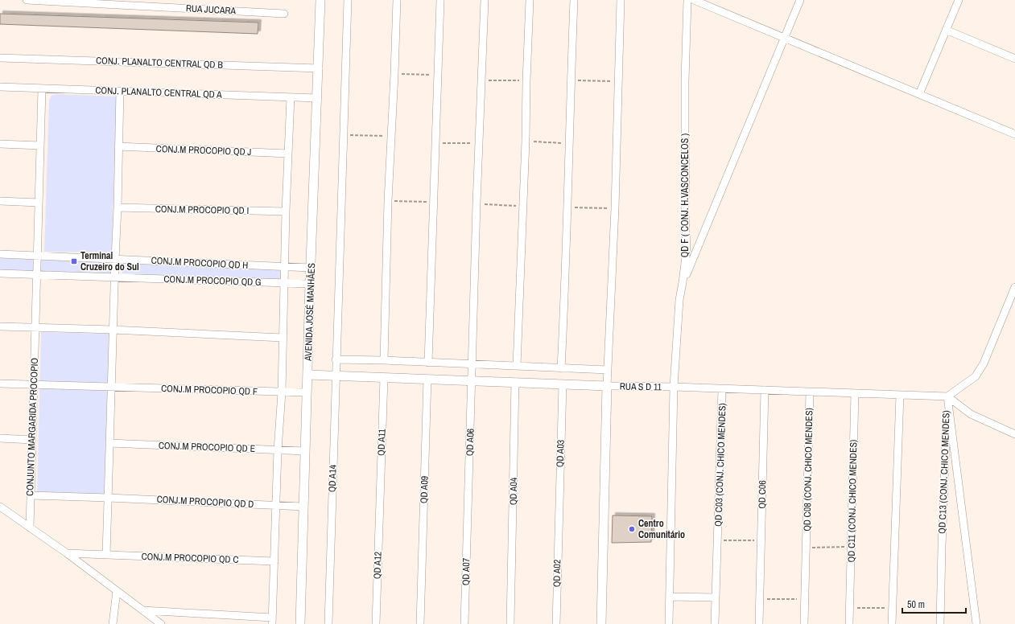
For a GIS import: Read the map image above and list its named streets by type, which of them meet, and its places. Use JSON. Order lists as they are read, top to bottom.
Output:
{
  "streets": {
    "street": [
      "RUA JUCARA",
      "CONJ. PLANALTO CENTRAL QD B",
      "CONJ. PLANALTO CENTRAL QD A",
      "CONJ.M PROCOPIO QD J",
      "QD F ( CONJ. H.VASCONCELOS )",
      "CONJ.M PROCOPIO QD I",
      "CONJ.M PROCOPIO QD H",
      "CONJ.M PROCOPIO QD G",
      "AVENIDA JOSÉ MANHÃES",
      "RUA S D 11",
      "CONJ.M PROCOPIO QD F",
      "CONJUNTO MARGARIDA PROCOPIO",
      "QD A11",
      "QD A06",
      "CONJ.M PROCOPIO QD E",
      "QD A03",
      "QD C03 (CONJ. CHICO MENDES)",
      "QD C08 (CONJ. CHICO MENDES)",
      "QD C13 (CONJ. CHICO MENDES)",
      "QD A14",
      "QD A09",
      "QD A04",
      "QD C06",
      "QD C11 (CONJ. CHICO MENDES)",
      "CONJ.M PROCOPIO QD D",
      "CONJ.M PROCOPIO QD C",
      "QD A12",
      "QD A07",
      "QD A02"
    ]
  },
  "crossings": [
    ["CONJ. PLANALTO CENTRAL QD B", "AVENIDA JOSÉ MANHÃES"],
    ["CONJ. PLANALTO CENTRAL QD A", "AVENIDA JOSÉ MANHÃES"],
    ["CONJ. PLANALTO CENTRAL QD A", "CONJUNTO MARGARIDA PROCOPIO"],
    ["QD F ( CONJ. H.VASCONCELOS )", "RUA S D 11"],
    ["CONJ.M PROCOPIO QD H", "AVENIDA JOSÉ MANHÃES"],
    ["CONJ.M PROCOPIO QD H", "CONJUNTO MARGARIDA PROCOPIO"],
    ["CONJ.M PROCOPIO QD G", "AVENIDA JOSÉ MANHÃES"],
    ["CONJ.M PROCOPIO QD G", "CONJUNTO MARGARIDA PROCOPIO"],
    ["AVENIDA JOSÉ MANHÃES", "CONJ.M PROCOPIO QD F"],
    ["AVENIDA JOSÉ MANHÃES", "CONJ.M PROCOPIO QD E"],
    ["AVENIDA JOSÉ MANHÃES", "CONJ.M PROCOPIO QD D"],
    ["RUA S D 11", "QD C03 (CONJ. CHICO MENDES)"],
    ["RUA S D 11", "QD C08 (CONJ. CHICO MENDES)"],
    ["RUA S D 11", "QD C13 (CONJ. CHICO MENDES)"],
    ["RUA S D 11", "QD C06"],
    ["RUA S D 11", "QD C11 (CONJ. CHICO MENDES)"],
    ["CONJ.M PROCOPIO QD F", "CONJUNTO MARGARIDA PROCOPIO"],
    ["CONJUNTO MARGARIDA PROCOPIO", "CONJ.M PROCOPIO QD D"],
    ["QD A11", "QD A12"],
    ["QD A06", "QD A07"],
    ["QD A03", "QD A02"]
  ],
  "places": {
    "transit": ["Terminal Cruzeiro do Sul"],
    "other": ["Centro Comunitário"]
  },
  "scale_bar": "50 m"
}
